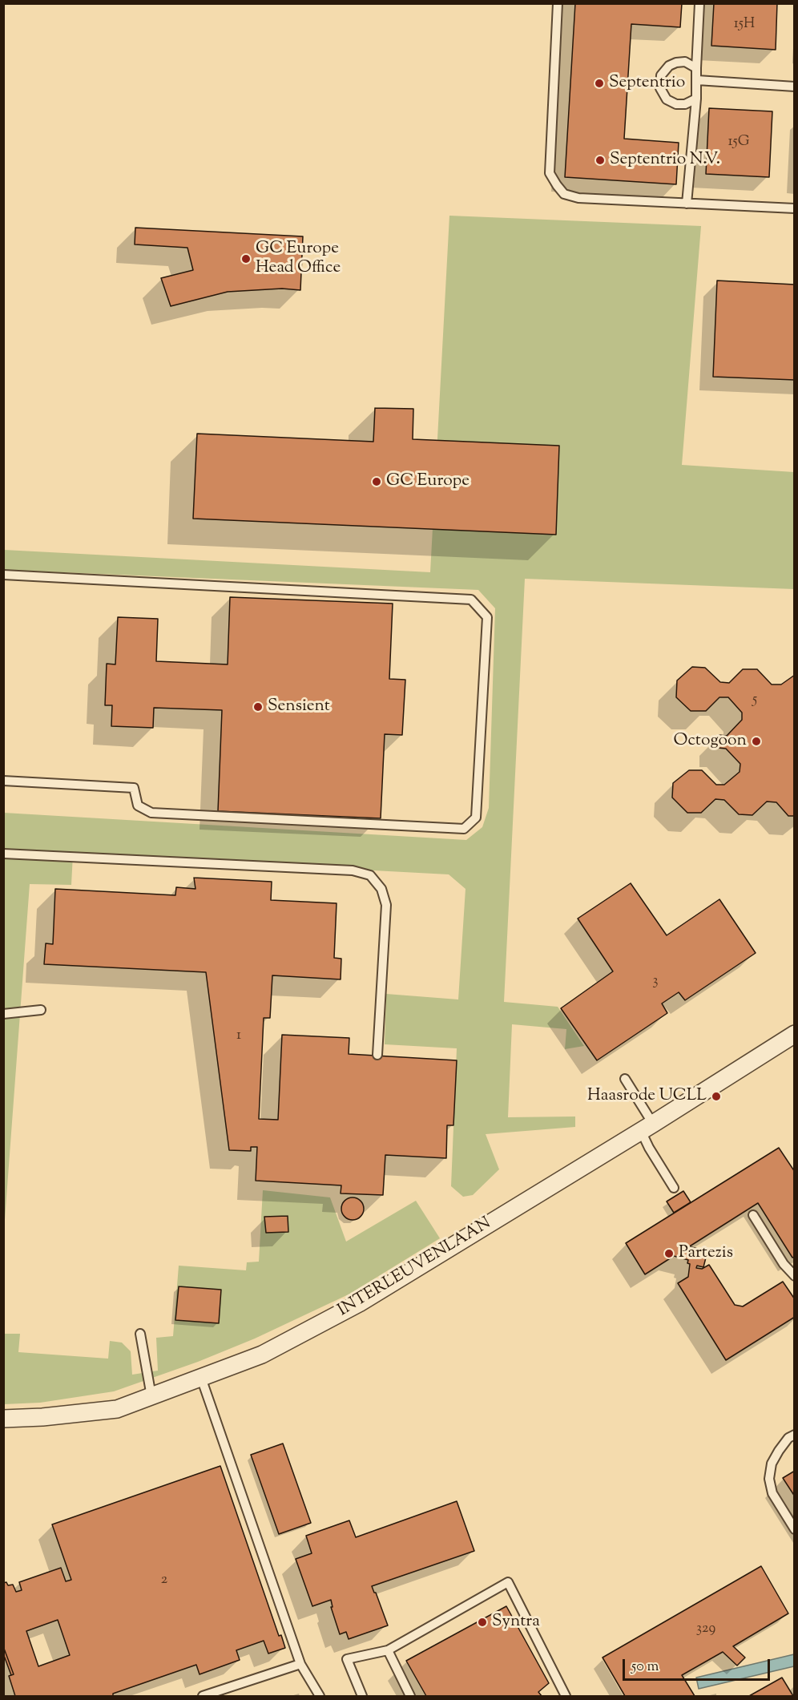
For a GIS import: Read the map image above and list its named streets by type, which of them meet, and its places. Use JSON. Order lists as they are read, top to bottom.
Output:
{
  "streets": {
    "street": ["INTERLEUVENLAAN"]
  },
  "places": [
    "Septentrio",
    "Septentrio N.V.",
    "GC Europe Head Office",
    "GC Europe",
    "Sensient",
    "Octogoon",
    "Haasrode UCLL",
    "Partezis",
    "Syntra"
  ],
  "house_numbers": [
    "15H",
    "15G",
    "5",
    "3",
    "1",
    "2",
    "329"
  ],
  "scale_bar": "50 m"
}
